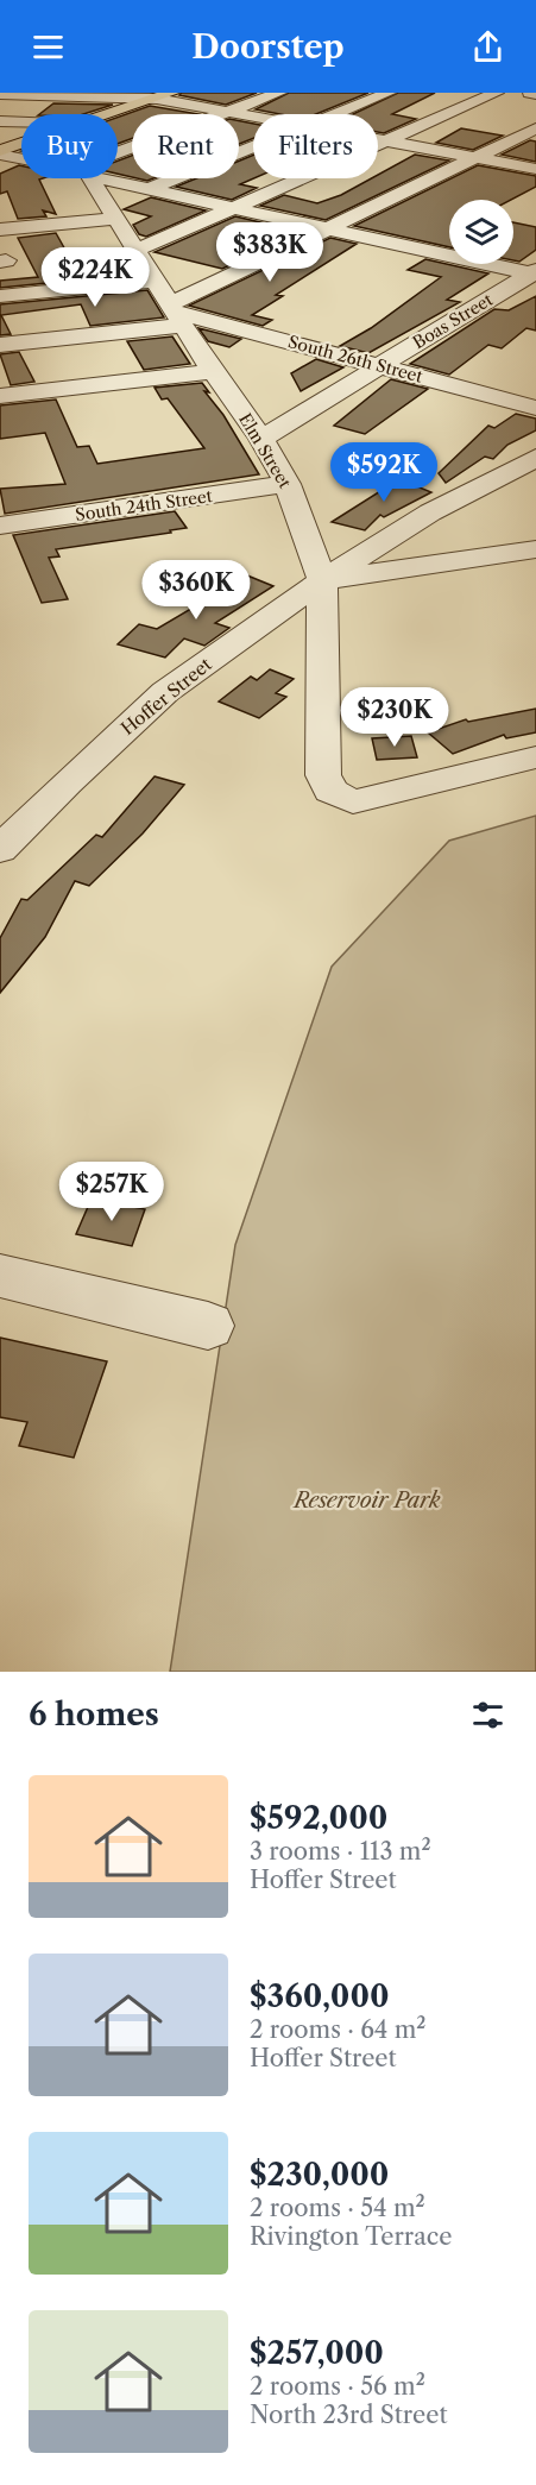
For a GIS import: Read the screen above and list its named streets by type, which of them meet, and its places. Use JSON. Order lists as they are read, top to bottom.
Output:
{
  "streets": {
    "street": [
      "Boas Street",
      "South 26th Street",
      "Elm Street",
      "South 24th Street",
      "Hoffer Street"
    ]
  },
  "crossings": [
    ["Boas Street", "South 26th Street"],
    ["Boas Street", "Elm Street"],
    ["South 26th Street", "Elm Street"],
    ["Elm Street", "South 24th Street"],
    ["Elm Street", "Hoffer Street"]
  ],
  "parks": ["Reservoir Park"],
  "page": {
    "header": "Doorstep",
    "chip": ["Buy", "Rent", "Filters"],
    "price": [
      "$383K",
      "$224K",
      "$592K",
      "$360K",
      "$230K",
      "$257K"
    ],
    "heading": "6 homes",
    "list": [
      {
        "name": "$592,000",
        "note": "3 rooms · 113 m² · Hoffer Street"
      },
      {
        "name": "$360,000",
        "note": "2 rooms · 64 m² · Hoffer Street"
      },
      {
        "name": "$230,000",
        "note": "2 rooms · 54 m² · Rivington Terrace"
      },
      {
        "name": "$257,000",
        "note": "2 rooms · 56 m² · North 23rd Street"
      }
    ]
  }
}
